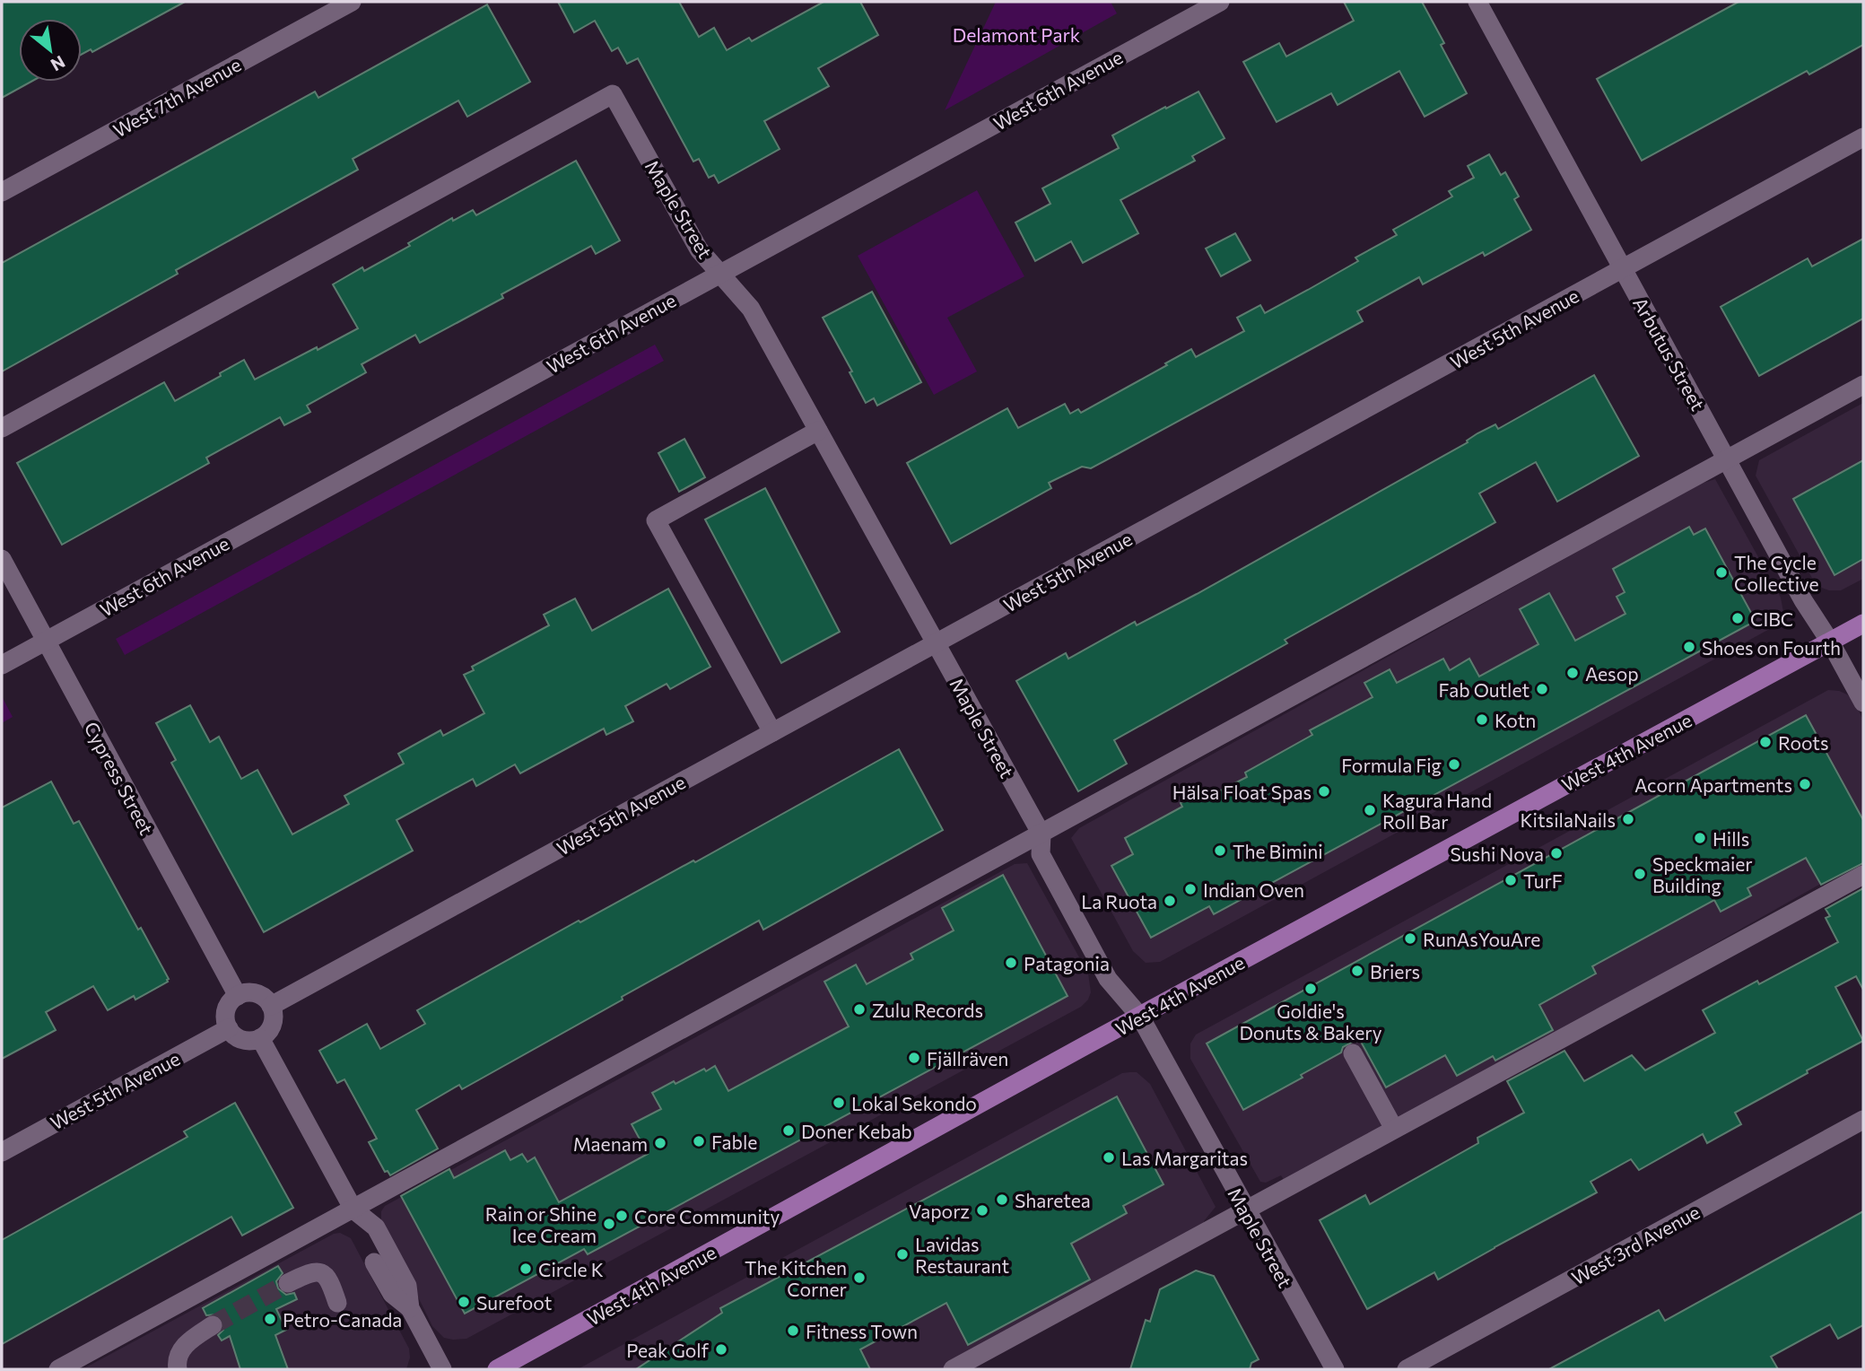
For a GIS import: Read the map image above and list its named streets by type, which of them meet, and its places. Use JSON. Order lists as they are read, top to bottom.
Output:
{
  "streets": {
    "main road": ["West 4th Avenue"],
    "street": [
      "West 6th Avenue",
      "West 7th Avenue",
      "Maple Street",
      "West 5th Avenue",
      "Arbutus Street",
      "Cypress Street",
      "West 3rd Avenue"
    ]
  },
  "crossings": [
    ["West 6th Avenue", "Maple Street"],
    ["West 6th Avenue", "Cypress Street"],
    ["Maple Street", "West 5th Avenue"],
    ["Maple Street", "West 4th Avenue"],
    ["West 5th Avenue", "Arbutus Street"],
    ["West 5th Avenue", "Cypress Street"],
    ["Arbutus Street", "West 4th Avenue"]
  ],
  "parks": ["Delamont Park"],
  "places": [
    "The Cycle Collective",
    "CIBC",
    "Shoes on Fourth",
    "Aesop",
    "Fab Outlet",
    "Kotn",
    "Roots",
    "Formula Fig",
    "Acorn Apartments",
    "Hälsa Float Spas",
    "Kagura Hand Roll Bar",
    "KitsilaNails",
    "Hills",
    "The Bimini",
    "Sushi Nova",
    "Speckmaier Building",
    "TurF",
    "Indian Oven",
    "La Ruota",
    "RunAsYouAre",
    "Patagonia",
    "Briers",
    "Goldie's Donuts & Bakery",
    "Zulu Records",
    "Fjällräven",
    "Lokal Sekondo",
    "Doner Kebab",
    "Fable",
    "Maenam",
    "Las Margaritas",
    "Sharetea",
    "Vaporz",
    "Core Community",
    "Rain or Shine Ice Cream",
    "Lavidas Restaurant",
    "Circle K",
    "The Kitchen Corner",
    "Surefoot",
    "Petro-Canada",
    "Fitness Town",
    "Peak Golf"
  ],
  "north": "bottom right"
}
